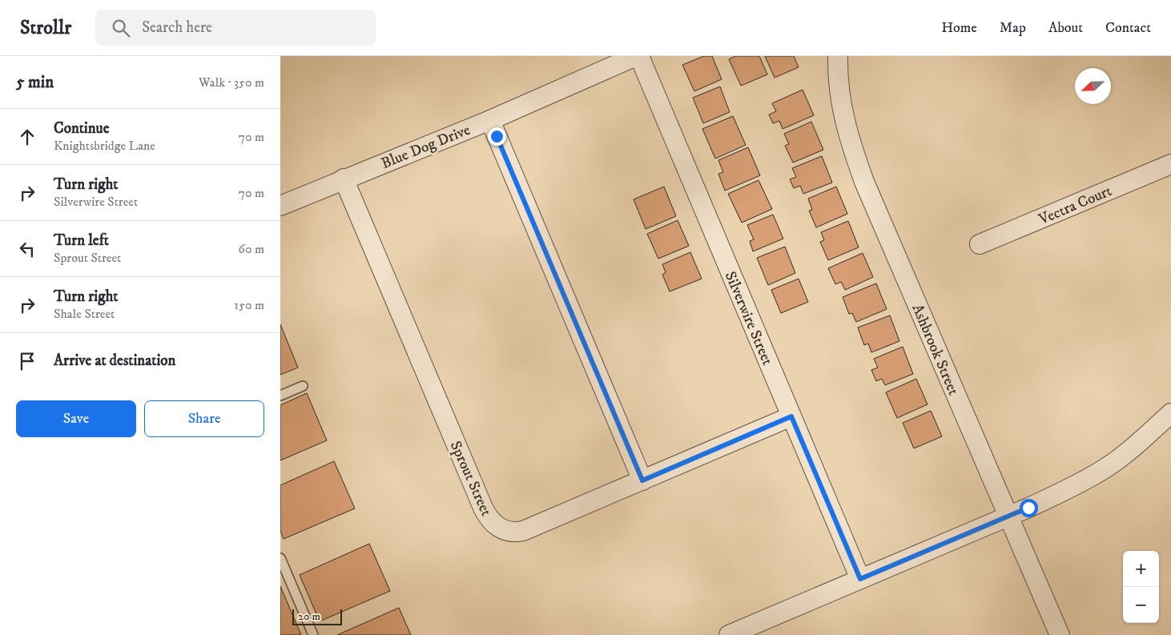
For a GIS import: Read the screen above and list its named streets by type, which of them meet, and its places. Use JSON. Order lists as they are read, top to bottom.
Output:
{
  "streets": {
    "street": [
      "Blue Dog Drive",
      "Vectra Court",
      "Silverwire Street",
      "Ashbrook Street",
      "Sprout Street"
    ]
  },
  "crossings": [
    ["Blue Dog Drive", "Silverwire Street"],
    ["Blue Dog Drive", "Sprout Street"],
    ["Silverwire Street", "Sprout Street"]
  ],
  "scale_bar": "20 m",
  "north": "bottom left",
  "page": {
    "header": "Strollr",
    "search": "Search here",
    "nav": [
      "Home",
      "Map",
      "About",
      "Contact"
    ],
    "heading": ["5 min", "Walk · 350 m"],
    "list": [
      ["Continue", "Knightsbridge Lane", "70 m"],
      ["Turn right", "Silverwire Street", "70 m"],
      ["Turn left", "Sprout Street", "60 m"],
      ["Turn right", "Shale Street", "150 m"],
      "Arrive at destination"
    ],
    "buttons": ["Save", "Share"],
    "map_buttons": ["+", "−"],
    "scale": "20 m"
  }
}
